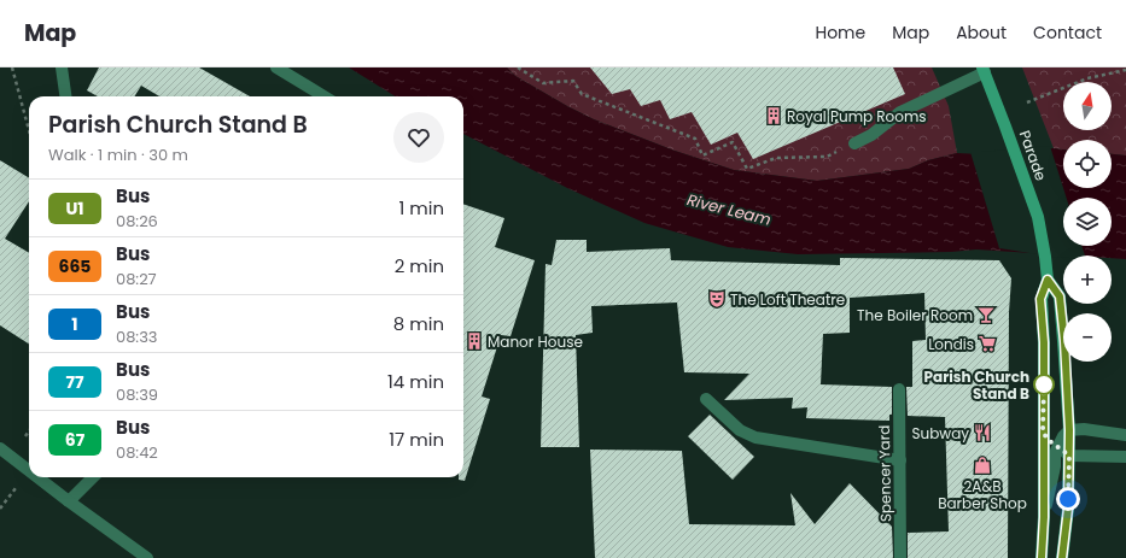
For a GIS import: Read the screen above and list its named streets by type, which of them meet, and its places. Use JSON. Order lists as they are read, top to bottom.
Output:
{
  "streets": {
    "main road": ["Parade"],
    "street": ["Spencer Yard"]
  },
  "water": ["River Leam"],
  "places": {
    "building": ["Royal Pump Rooms", "Manor House"],
    "theatre": ["The Loft Theatre"],
    "bar": ["The Boiler Room"],
    "supermarket": ["Londis"],
    "other": ["Parish Church Stand B"],
    "restaurant": ["Subway"],
    "shop": ["2A&B Barber Shop"]
  },
  "lines": ["bus line U1"],
  "north": "top",
  "page": {
    "header": "Map",
    "nav": [
      "Home",
      "Map",
      "About",
      "Contact"
    ],
    "map_buttons": ["+", "−"],
    "heading": ["Parish Church Stand B", "Walk · 1 min · 30 m"],
    "list": [
      {
        "mark": "U1",
        "name": "Bus",
        "note": "08:26",
        "value": "1 min"
      },
      {
        "mark": "665",
        "name": "Bus",
        "note": "08:27",
        "value": "2 min"
      },
      {
        "mark": "1",
        "name": "Bus",
        "note": "08:33",
        "value": "8 min"
      },
      {
        "mark": "77",
        "name": "Bus",
        "note": "08:39",
        "value": "14 min"
      },
      {
        "mark": "67",
        "name": "Bus",
        "note": "08:42",
        "value": "17 min"
      }
    ]
  }
}
